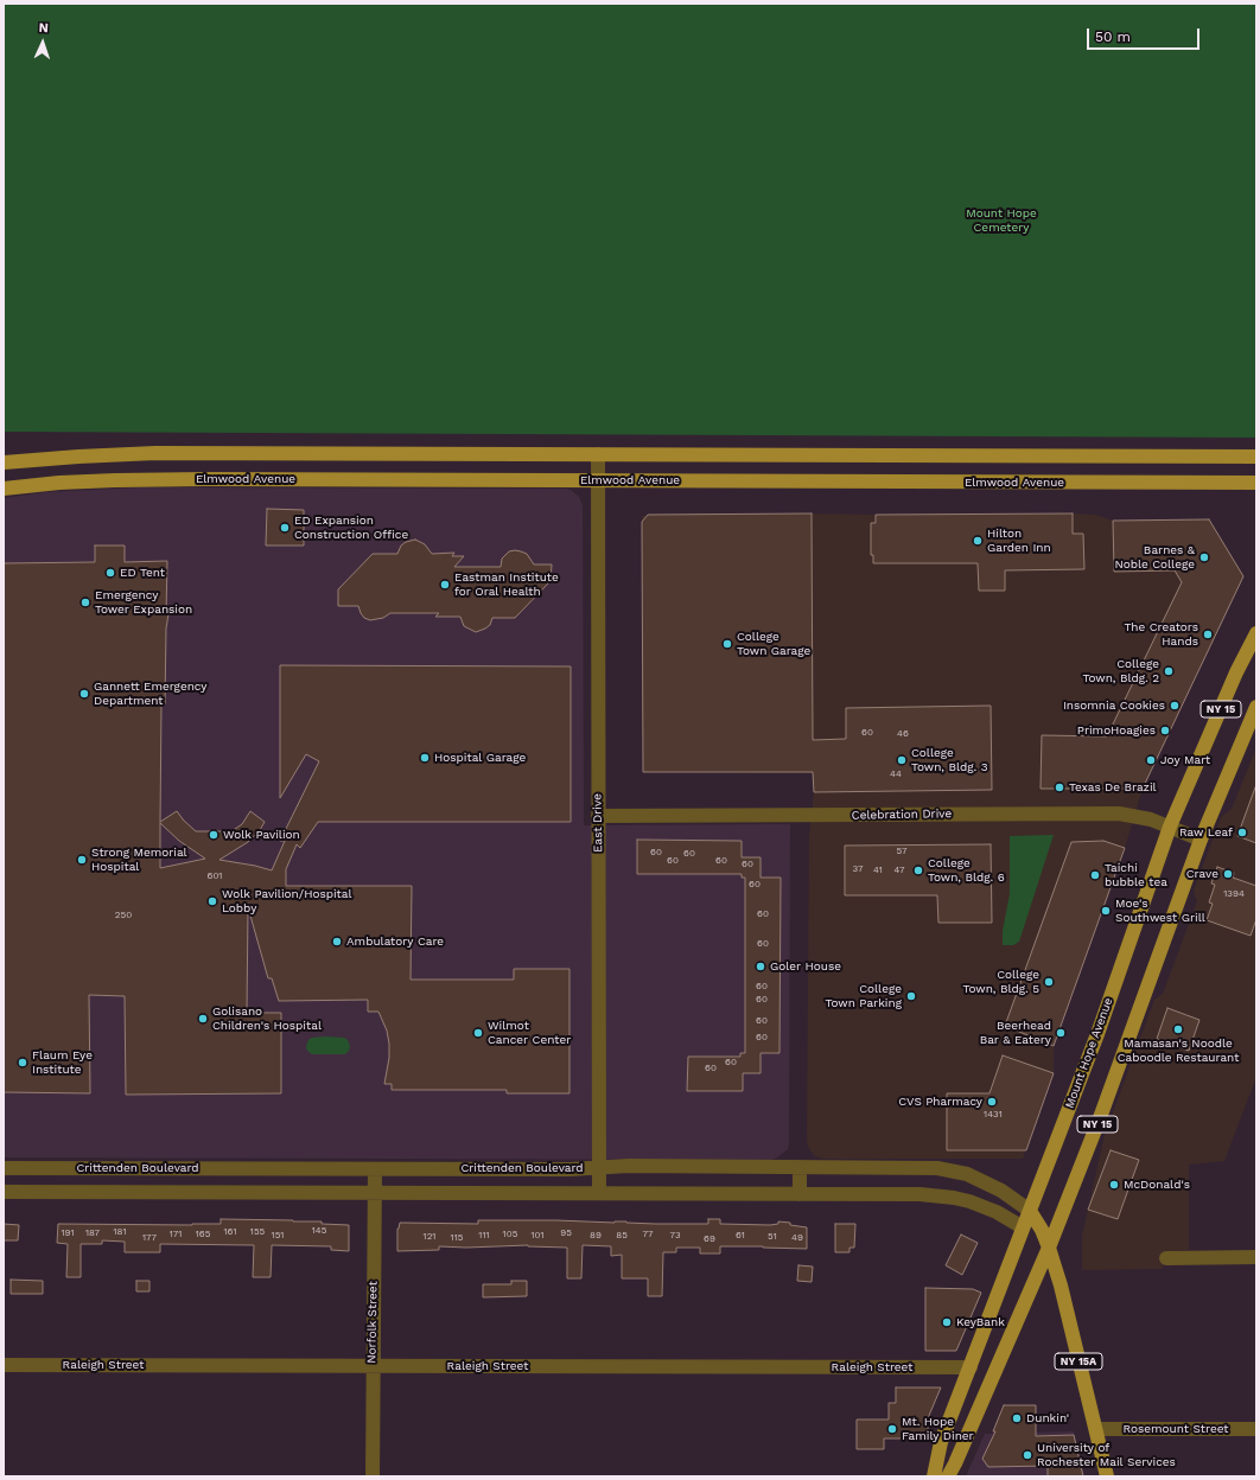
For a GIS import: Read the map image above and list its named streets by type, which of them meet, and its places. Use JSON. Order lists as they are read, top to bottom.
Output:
{
  "streets": {
    "main road": [
      "Elmwood Avenue",
      "NY 15",
      "Mount Hope Avenue",
      "NY 15A"
    ],
    "street": [
      "Celebration Drive",
      "East Drive",
      "Crittenden Boulevard",
      "Norfolk Street",
      "Raleigh Street",
      "Rosemount Street"
    ]
  },
  "crossings": [
    ["Elmwood Avenue", "East Drive"],
    ["NY 15", "Celebration Drive"],
    ["NY 15", "NY 15A"],
    ["Celebration Drive", "East Drive"],
    ["Celebration Drive", "Mount Hope Avenue"],
    ["East Drive", "Crittenden Boulevard"],
    ["Mount Hope Avenue", "Crittenden Boulevard"],
    ["Mount Hope Avenue", "NY 15A"],
    ["Mount Hope Avenue", "Raleigh Street"],
    ["Crittenden Boulevard", "Norfolk Street"],
    ["Crittenden Boulevard", "NY 15A"],
    ["Norfolk Street", "Raleigh Street"],
    ["NY 15A", "Rosemount Street"]
  ],
  "parks": ["Mount Hope Cemetery"],
  "places": [
    "ED Expansion Construction Office",
    "Hilton Garden Inn",
    "Barnes & Noble College",
    "ED Tent",
    "Eastman Institute for Oral Health",
    "Emergency Tower Expansion",
    "The Creators Hands",
    "College Town Garage",
    "College Town, Bldg. 2",
    "Gannett Emergency Department",
    "Insomnia Cookies",
    "PrimoHoagies",
    "Hospital Garage",
    "College Town, Bldg. 3",
    "Joy Mart",
    "Texas De Brazil",
    "Raw Leaf",
    "Wolk Pavilion",
    "Strong Memorial Hospital",
    "College Town, Bldg. 6",
    "Crave",
    "Taichi bubble tea",
    "Wolk Pavilion/Hospital Lobby",
    "Moe's Southwest Grill",
    "Ambulatory Care",
    "Goler House",
    "College Town, Bldg. 5",
    "College Town Parking",
    "Golisano Children's Hospital",
    "Mamasan's Noodle Caboodle Restaurant",
    "Wilmot Cancer Center",
    "Beerhead Bar & Eatery",
    "Flaum Eye Institute",
    "CVS Pharmacy",
    "McDonald's",
    "KeyBank",
    "Dunkin'",
    "Mt. Hope Family Diner",
    "University of Rochester Mail Services"
  ],
  "house_numbers": [
    "60",
    "46",
    "44",
    "57",
    "60",
    "60",
    "60",
    "60",
    "60",
    "37",
    "41",
    "47",
    "601",
    "60",
    "1394",
    "60",
    "250",
    "60",
    "60",
    "60",
    "60",
    "60",
    "60",
    "60",
    "1431",
    "145",
    "181",
    "161",
    "155",
    "191",
    "187",
    "95",
    "171",
    "165",
    "105",
    "77",
    "151",
    "111",
    "101",
    "89",
    "85",
    "73",
    "61",
    "121",
    "51",
    "177",
    "115",
    "49",
    "69"
  ],
  "scale_bar": "50 m",
  "north": "top"
}
